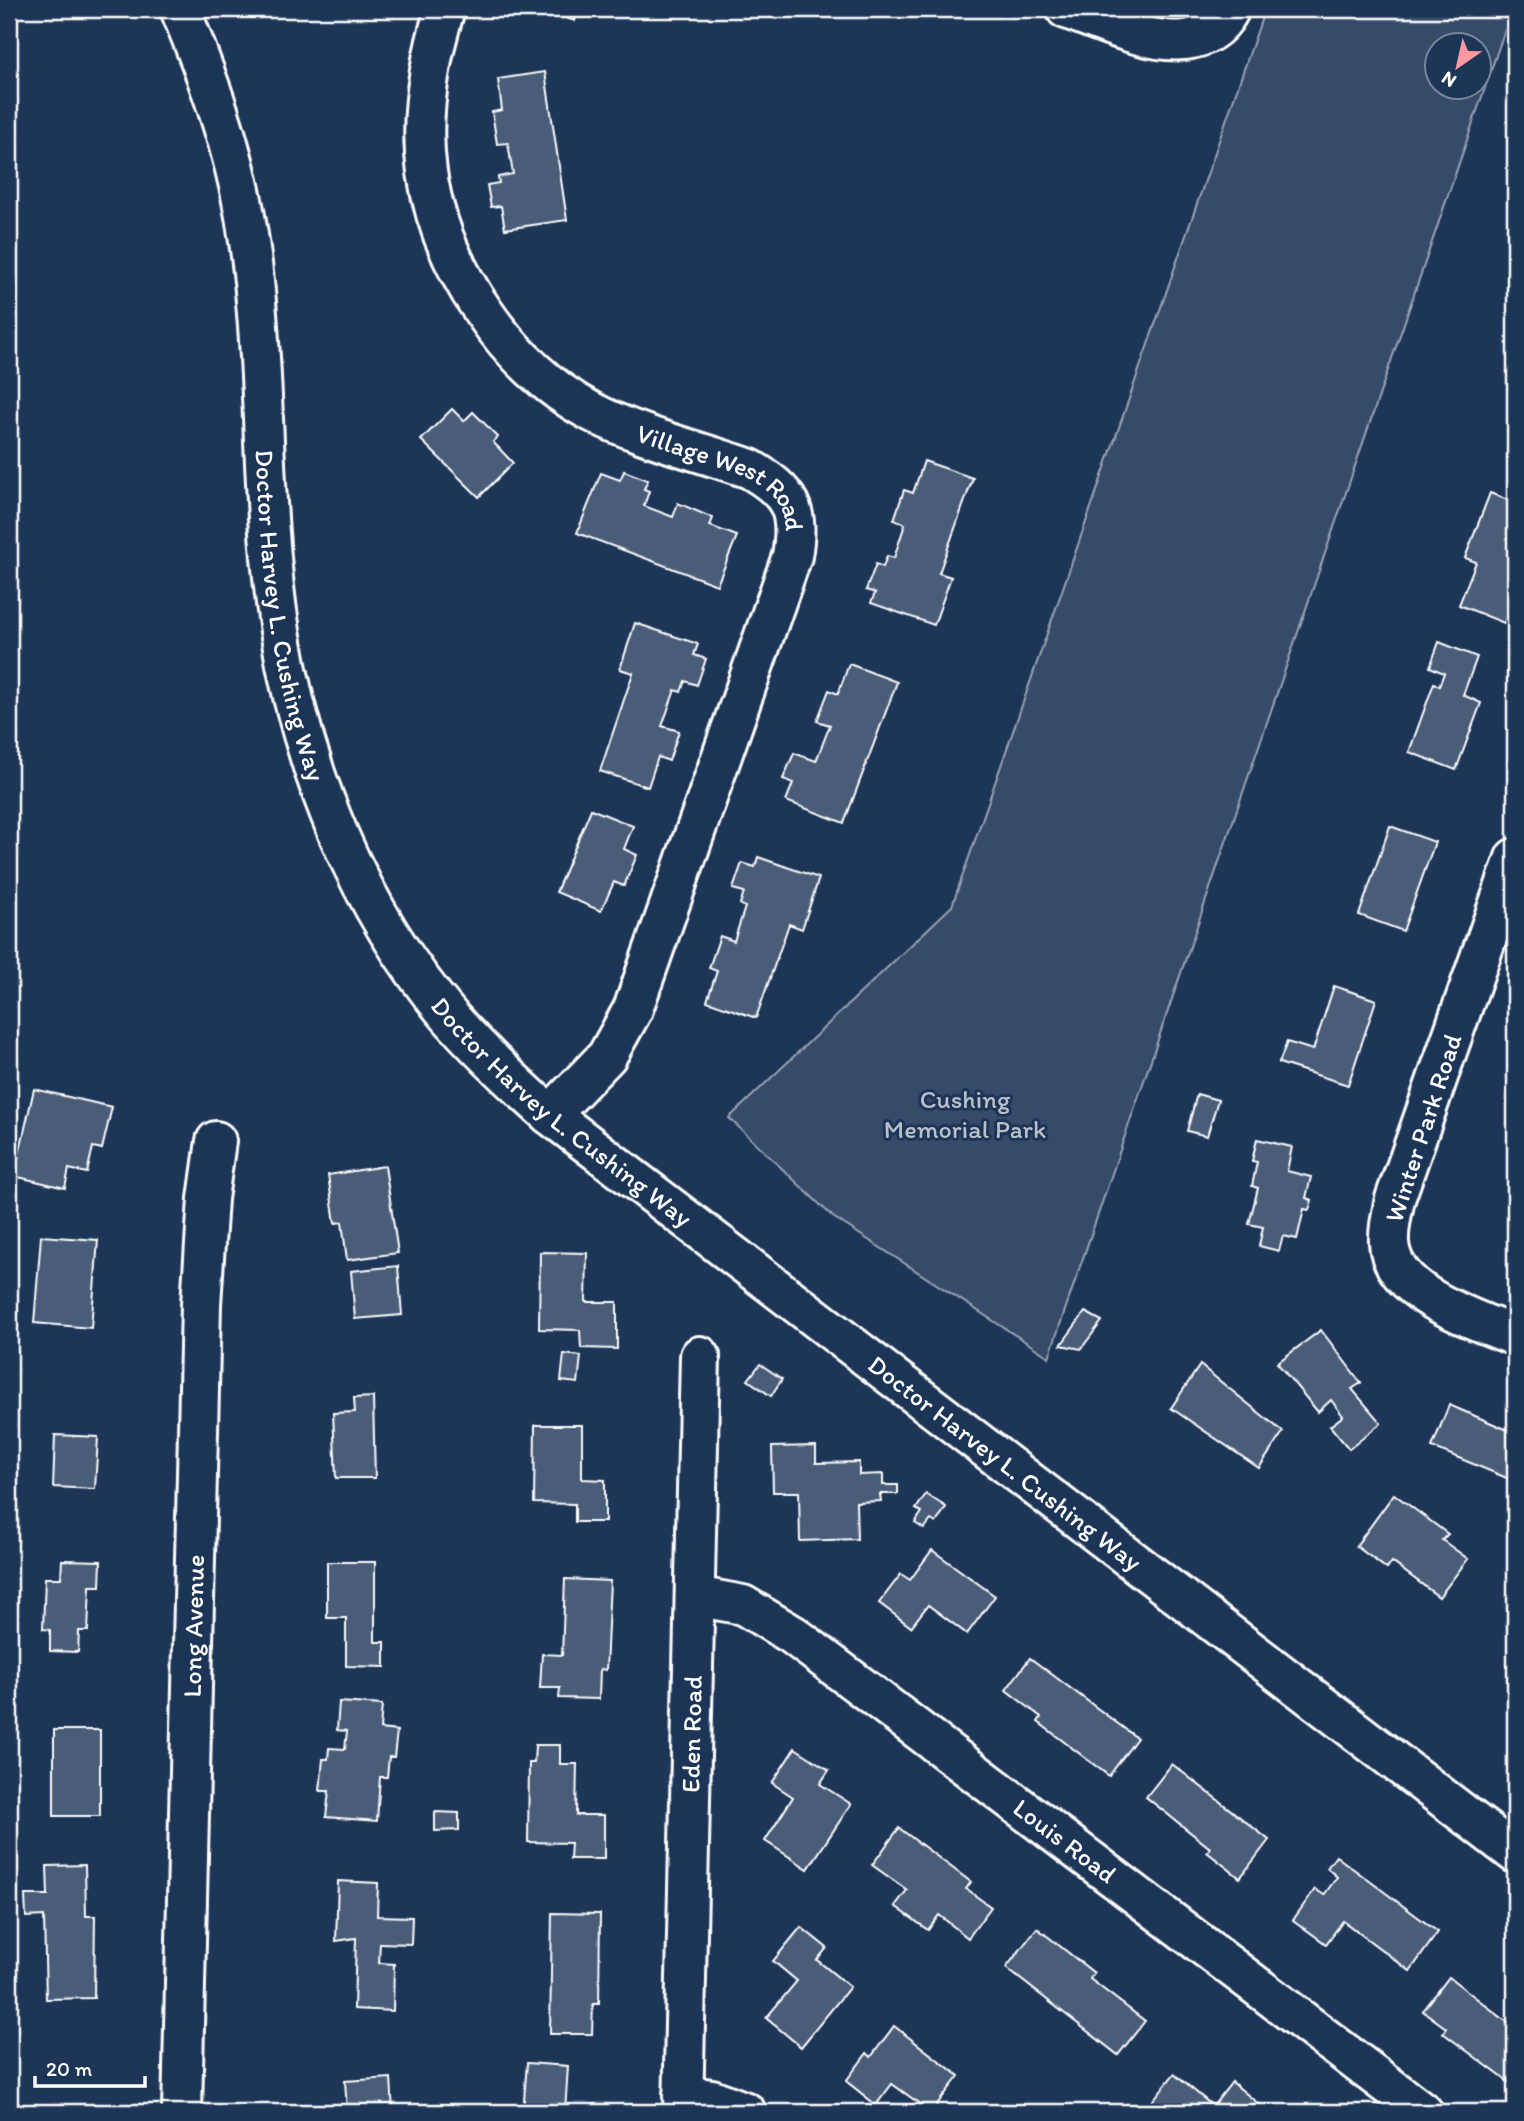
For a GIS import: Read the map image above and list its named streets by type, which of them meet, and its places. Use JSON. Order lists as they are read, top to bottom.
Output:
{
  "streets": {
    "street": [
      "Village West Road",
      "Doctor Harvey L. Cushing Way",
      "Winter Park Road",
      "Long Avenue",
      "Eden Road",
      "Louis Road"
    ]
  },
  "crossings": [
    ["Village West Road", "Doctor Harvey L. Cushing Way"],
    ["Eden Road", "Louis Road"]
  ],
  "parks": ["Cushing Memorial Park"],
  "scale_bar": "20 m",
  "north": "bottom left"
}
